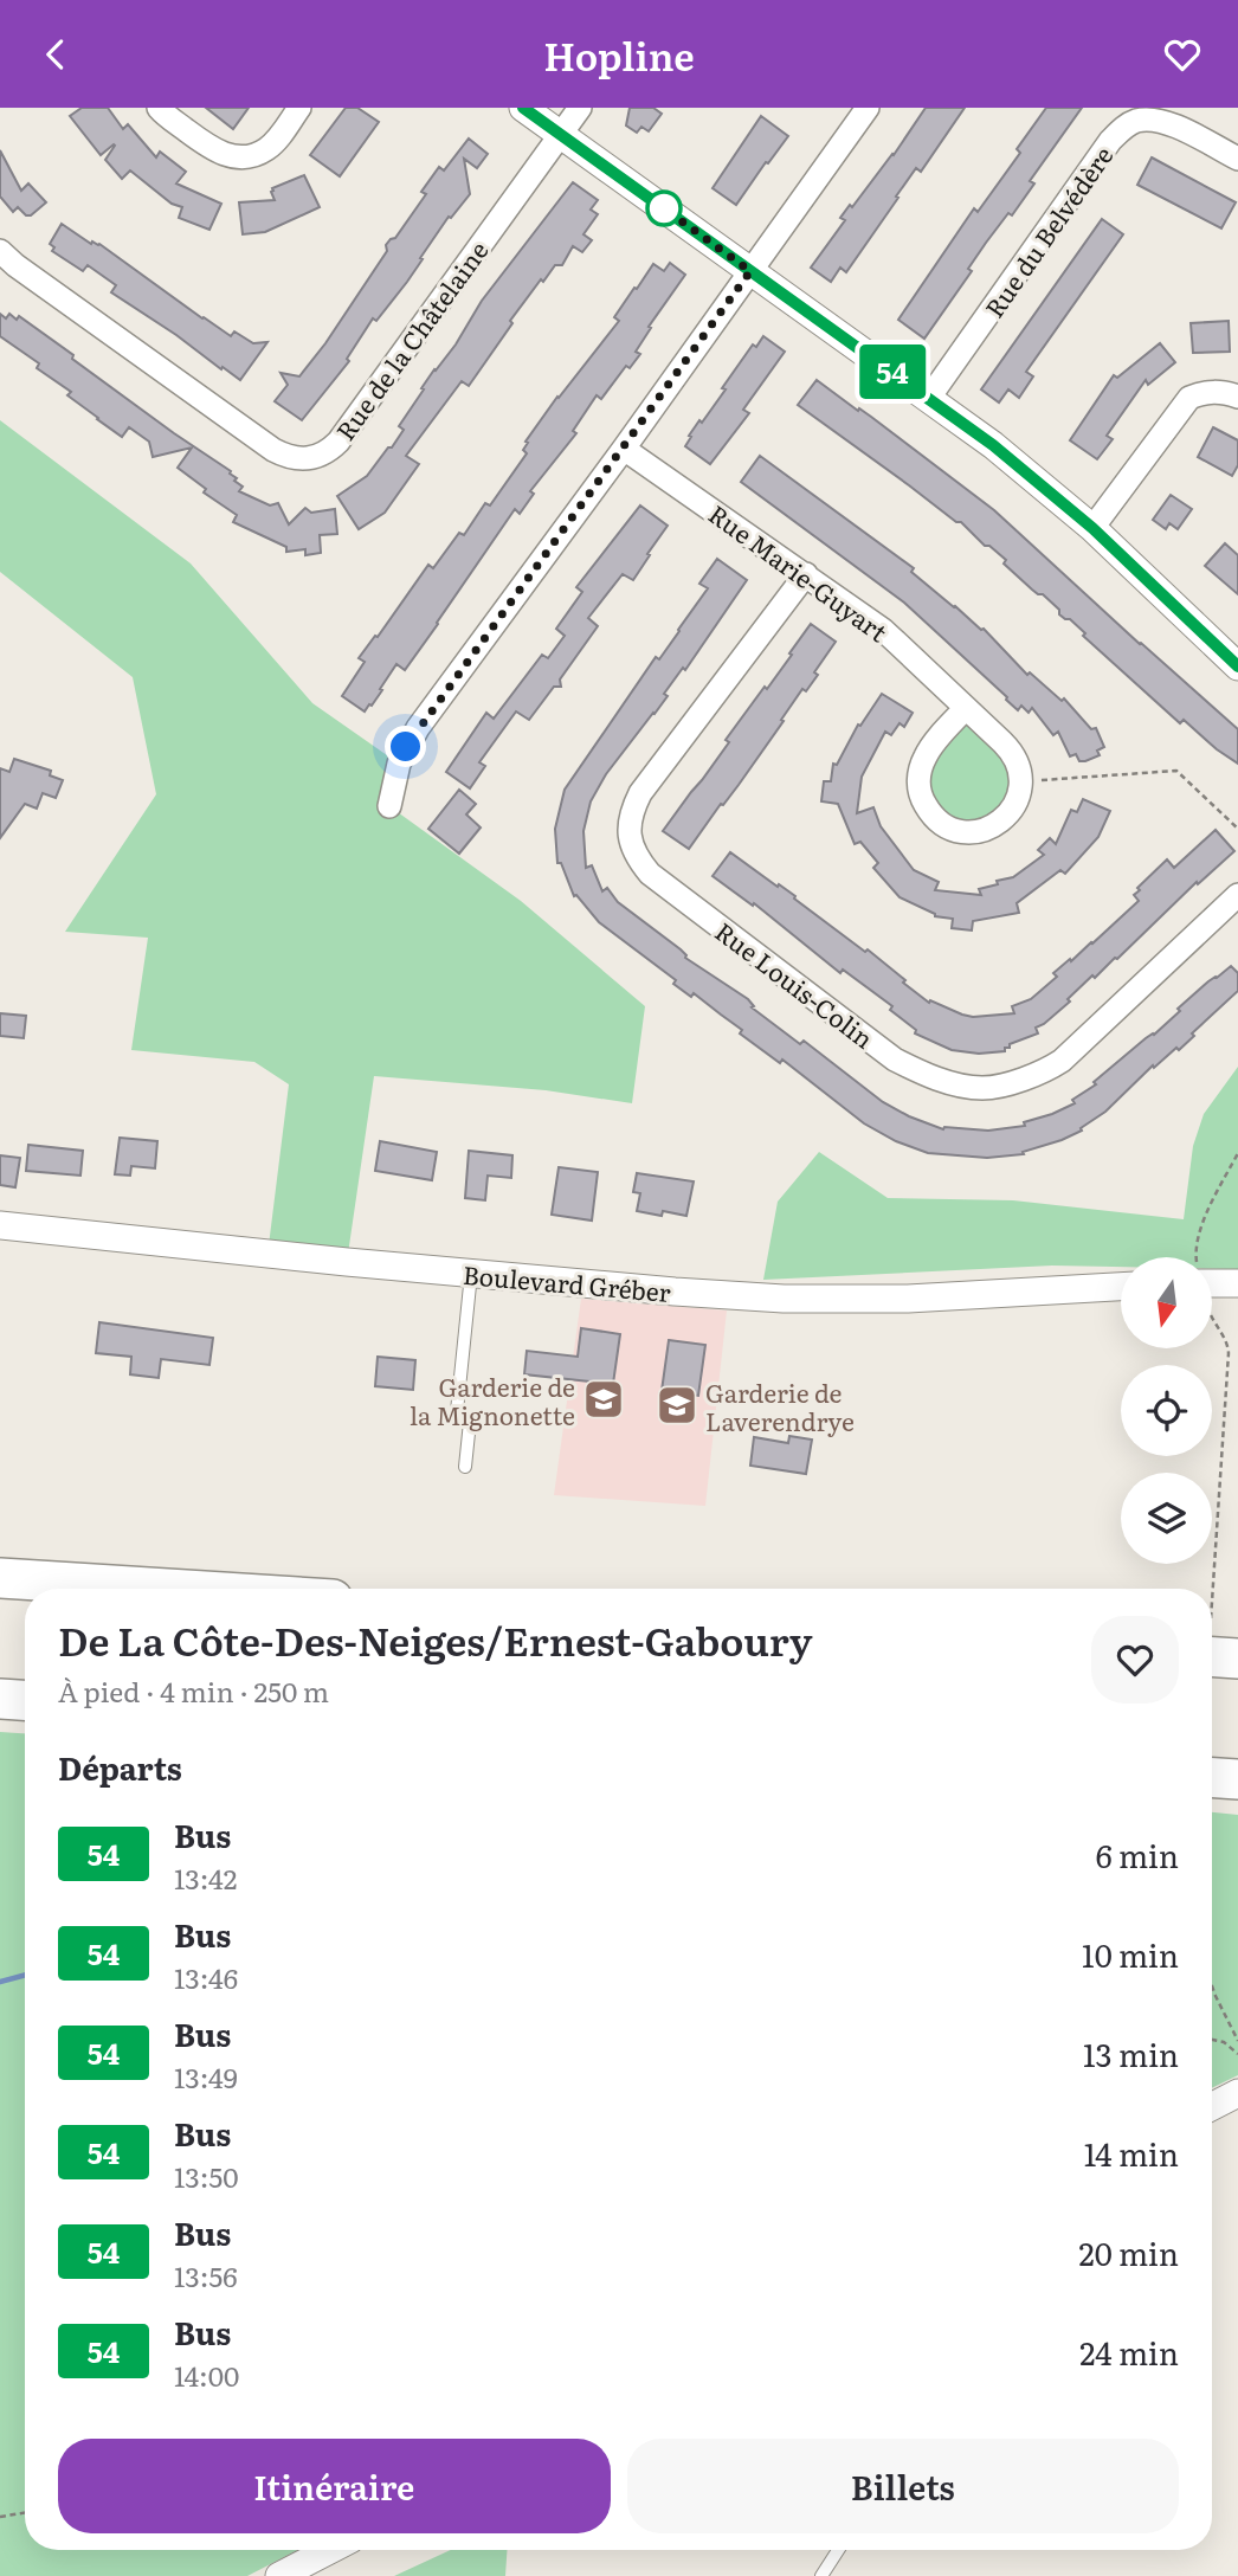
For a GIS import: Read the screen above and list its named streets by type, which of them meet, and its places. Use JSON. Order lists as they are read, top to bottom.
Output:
{
  "streets": {
    "street": [
      "Rue du Belvédère",
      "Rue de la Châtelaine",
      "Rue Marie-Guyart",
      "Rue Louis-Colin",
      "Boulevard Gréber"
    ]
  },
  "crossings": [
    ["Rue Marie-Guyart", "Rue Louis-Colin"]
  ],
  "places": {
    "school or university": ["Garderie de la Mignonette", "Garderie de Laverendrye"]
  },
  "lines": ["bus line 54"],
  "north": "bottom",
  "page": {
    "header": "Hopline",
    "on_map": "54",
    "heading": [
      ["De La Côte-Des-Neiges/Ernest-Gaboury", "À pied · 4 min · 250 m"],
      "Départs"
    ],
    "list": [
      {
        "mark": "54",
        "name": "Bus",
        "note": "13:42",
        "value": "6 min"
      },
      {
        "mark": "54",
        "name": "Bus",
        "note": "13:46",
        "value": "10 min"
      },
      {
        "mark": "54",
        "name": "Bus",
        "note": "13:49",
        "value": "13 min"
      },
      {
        "mark": "54",
        "name": "Bus",
        "note": "13:50",
        "value": "14 min"
      },
      {
        "mark": "54",
        "name": "Bus",
        "note": "13:56",
        "value": "20 min"
      },
      {
        "mark": "54",
        "name": "Bus",
        "note": "14:00",
        "value": "24 min"
      }
    ],
    "buttons": ["Itinéraire", "Billets"]
  }
}
